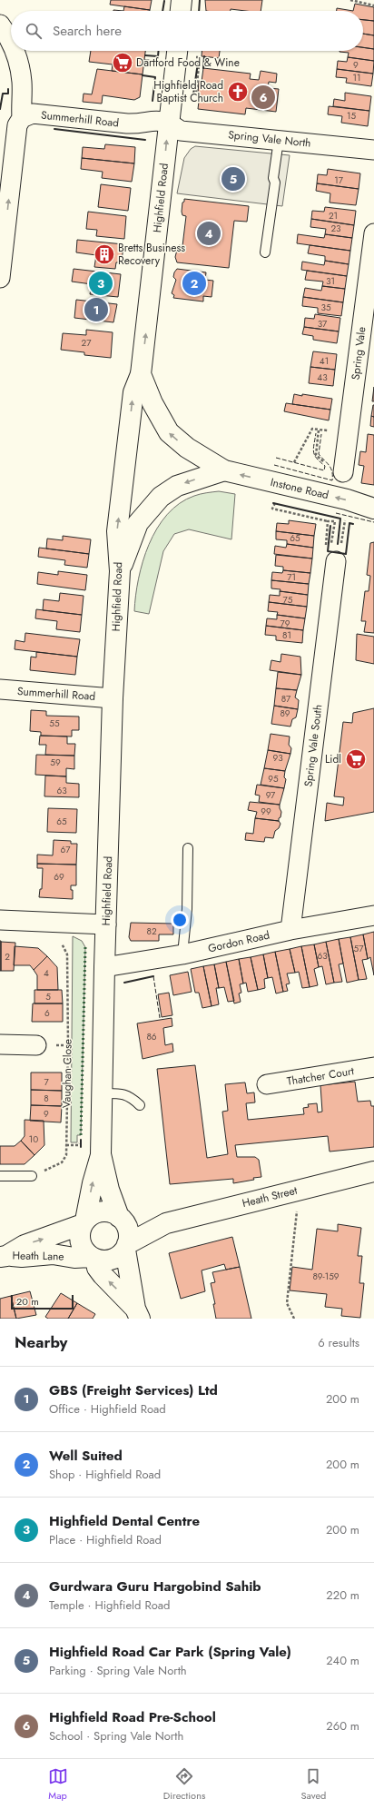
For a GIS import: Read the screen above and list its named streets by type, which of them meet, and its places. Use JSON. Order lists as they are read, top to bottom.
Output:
{
  "streets": {
    "street": [
      "Summerhill Road",
      "Spring Vale North",
      "Highfield Road",
      "Spring Vale",
      "Instone Road",
      "Spring Vale South",
      "Gordon Road",
      "Thatcher Court",
      "Heath Street",
      "Heath Lane"
    ],
    "path": ["Vaughan Close"]
  },
  "crossings": [
    ["Summerhill Road", "Spring Vale North"],
    ["Summerhill Road", "Highfield Road"],
    ["Spring Vale North", "Highfield Road"],
    ["Highfield Road", "Instone Road"],
    ["Highfield Road", "Gordon Road"],
    ["Highfield Road", "Heath Street"],
    ["Highfield Road", "Heath Lane"],
    ["Spring Vale South", "Gordon Road"],
    ["Heath Street", "Heath Lane"]
  ],
  "one_way": ["Instone Road"],
  "places": {
    "supermarket": ["Dartford Food & Wine", "Lidl"],
    "church": ["Highfield Road Baptist Church"],
    "building": ["Bretts Business Recovery"]
  },
  "house_numbers": [
    "9",
    "11",
    "15",
    "17",
    "21",
    "23",
    "31",
    "35",
    "37",
    "27",
    "41",
    "43",
    "65",
    "71",
    "75",
    "79",
    "81",
    "87",
    "89",
    "55",
    "93",
    "59",
    "95",
    "63",
    "97",
    "99",
    "65",
    "67",
    "69",
    "82",
    "57",
    "63",
    "2",
    "4",
    "5",
    "6",
    "86",
    "7",
    "8",
    "9",
    "10",
    "89-159"
  ],
  "scale_bar": "20 m",
  "page": {
    "search": "Search here",
    "pins": [
      "6",
      "5",
      "4",
      "2",
      "3",
      "1"
    ],
    "scale": "20 m",
    "heading": ["Nearby", "6 results"],
    "list": [
      {
        "mark": "1",
        "name": "GBS (Freight Services) Ltd",
        "note": "Office · Highfield Road",
        "value": "200 m"
      },
      {
        "mark": "2",
        "name": "Well Suited",
        "note": "Shop · Highfield Road",
        "value": "200 m"
      },
      {
        "mark": "3",
        "name": "Highfield Dental Centre",
        "note": "Place · Highfield Road",
        "value": "200 m"
      },
      {
        "mark": "4",
        "name": "Gurdwara Guru Hargobind Sahib",
        "note": "Temple · Highfield Road",
        "value": "220 m"
      },
      {
        "mark": "5",
        "name": "Highfield Road Car Park (Spring Vale)",
        "note": "Parking · Spring Vale North",
        "value": "240 m"
      },
      {
        "mark": "6",
        "name": "Highfield Road Pre-School",
        "note": "School · Spring Vale North",
        "value": "260 m"
      }
    ],
    "nav": ["Map", "Directions", "Saved"]
  }
}
